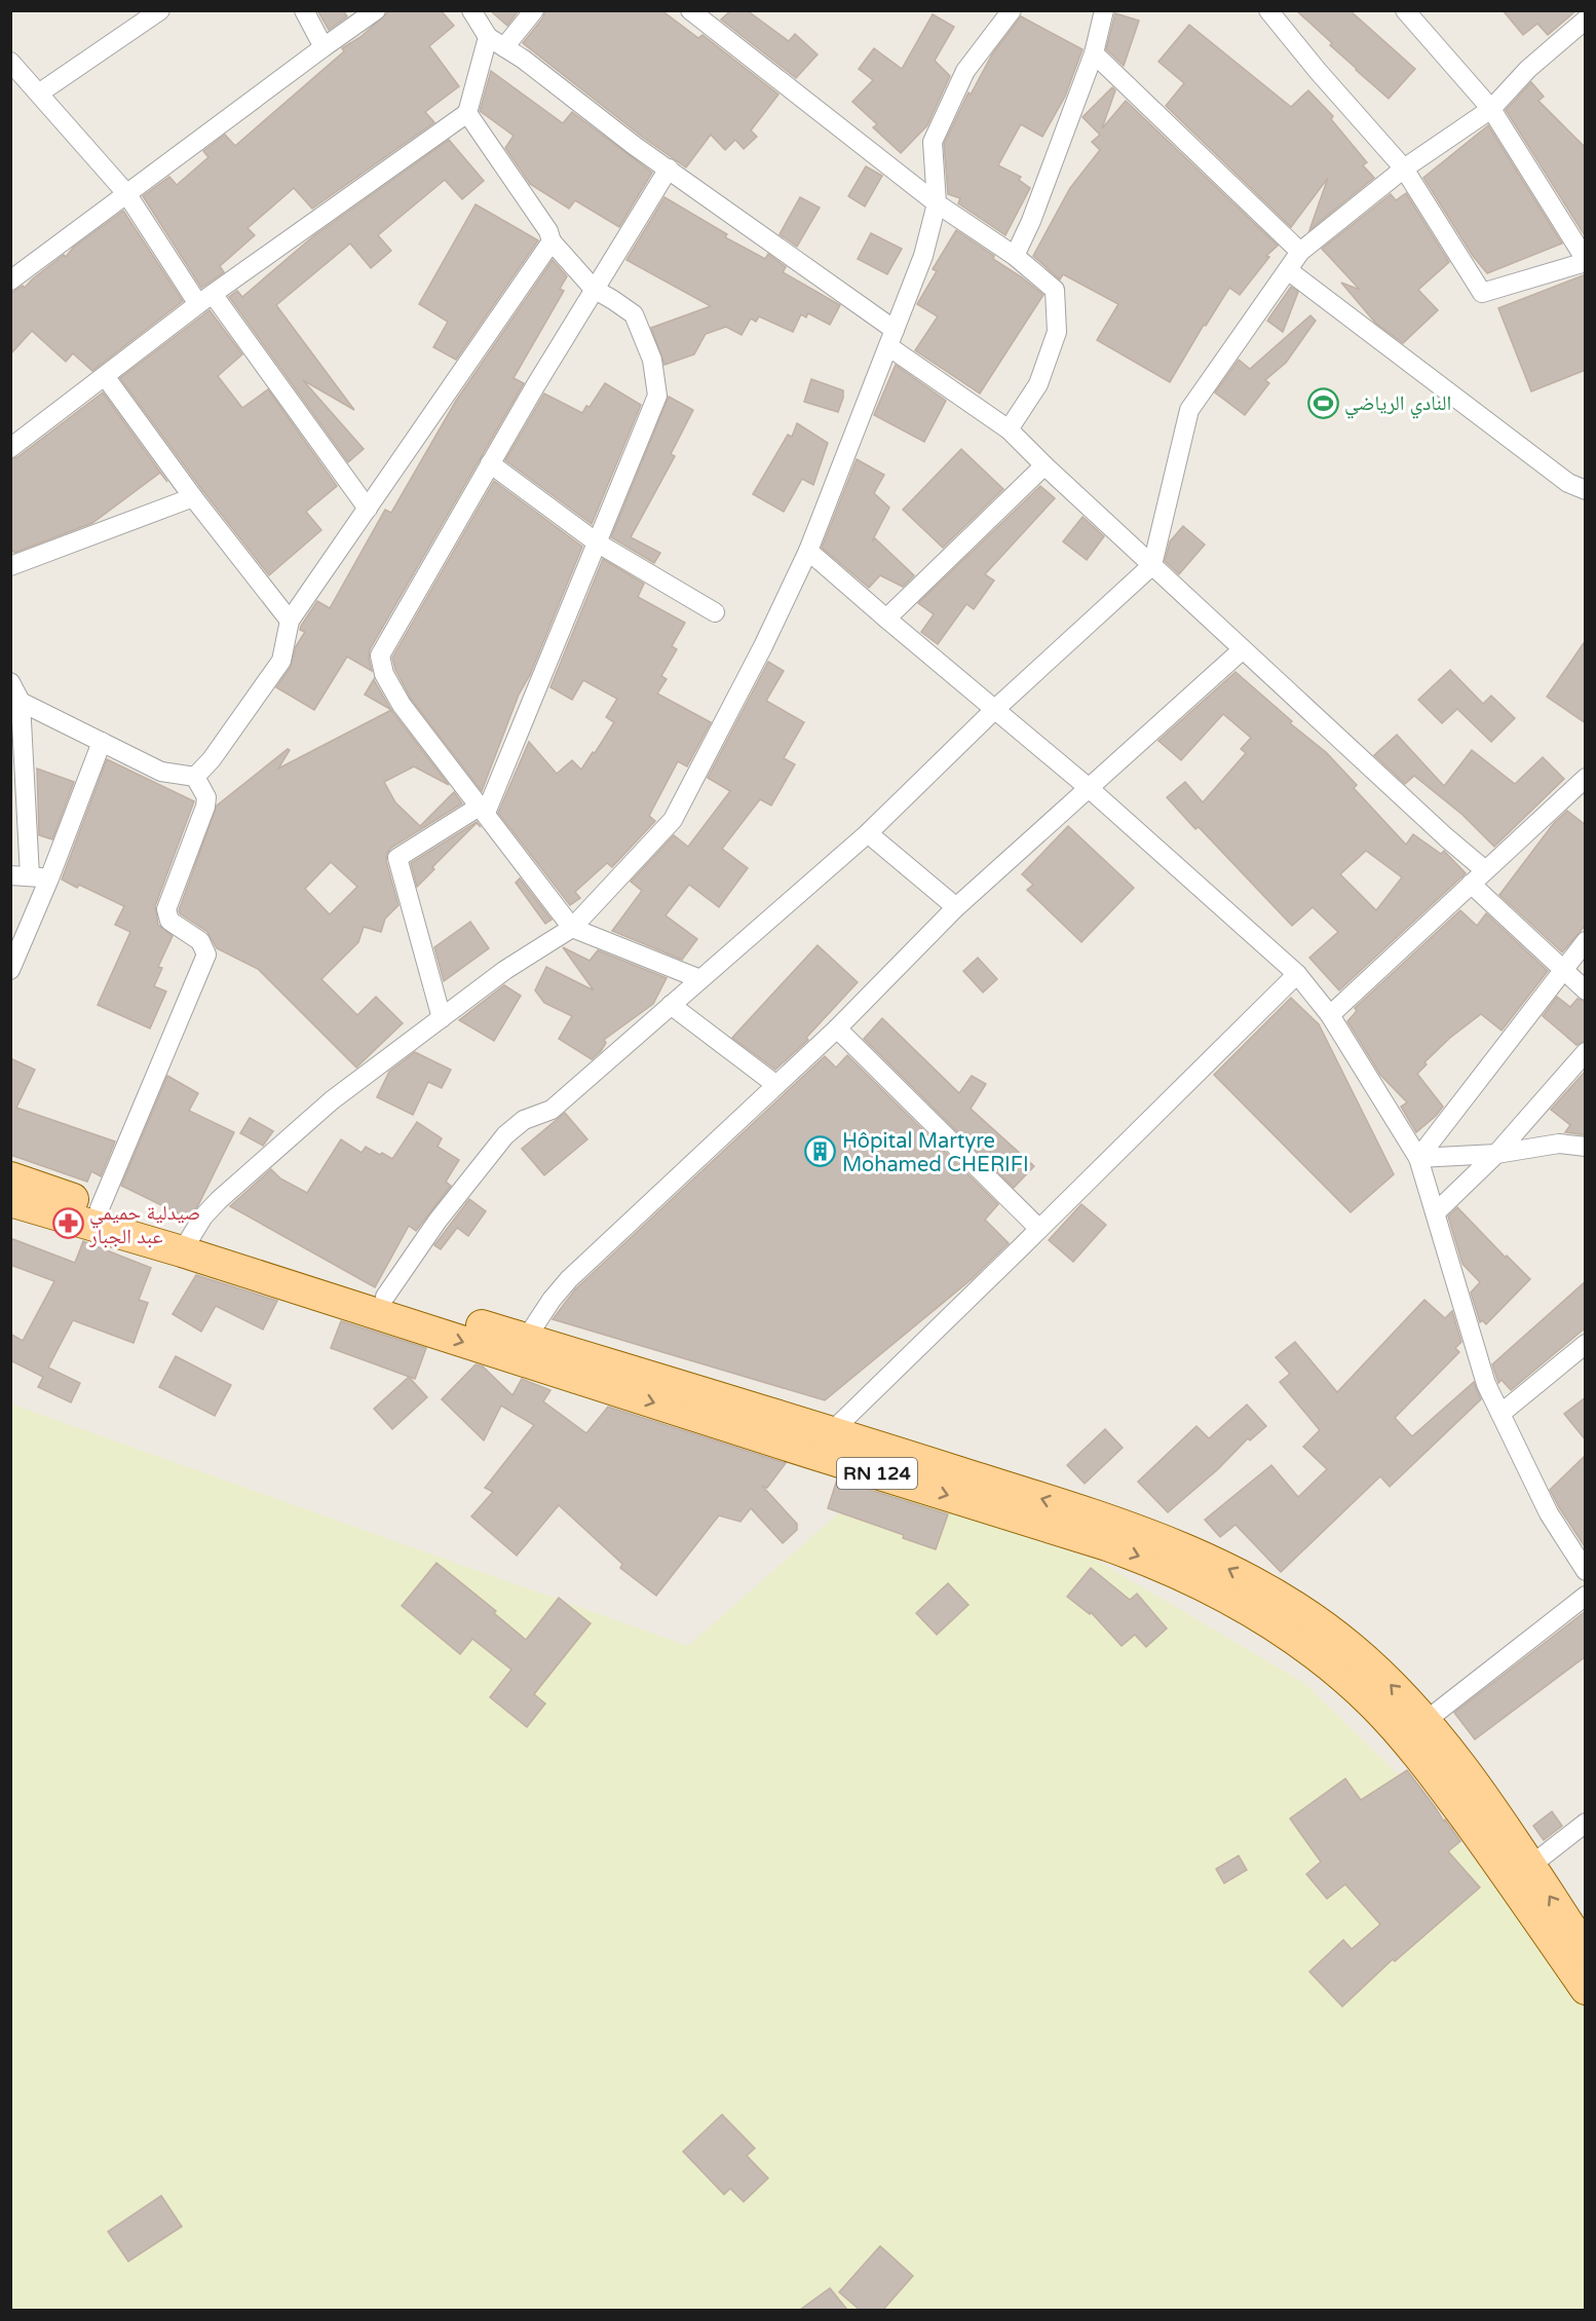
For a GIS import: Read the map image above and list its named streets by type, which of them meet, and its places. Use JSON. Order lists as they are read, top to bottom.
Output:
{
  "streets": {
    "main road": ["RN 124"]
  },
  "places": {
    "sports": ["النادي الرياضي"],
    "building": ["Hôpital Martyre Mohamed CHERIFI"],
    "pharmacy": ["صيدلية حميمي عبد الجبار"]
  }
}
